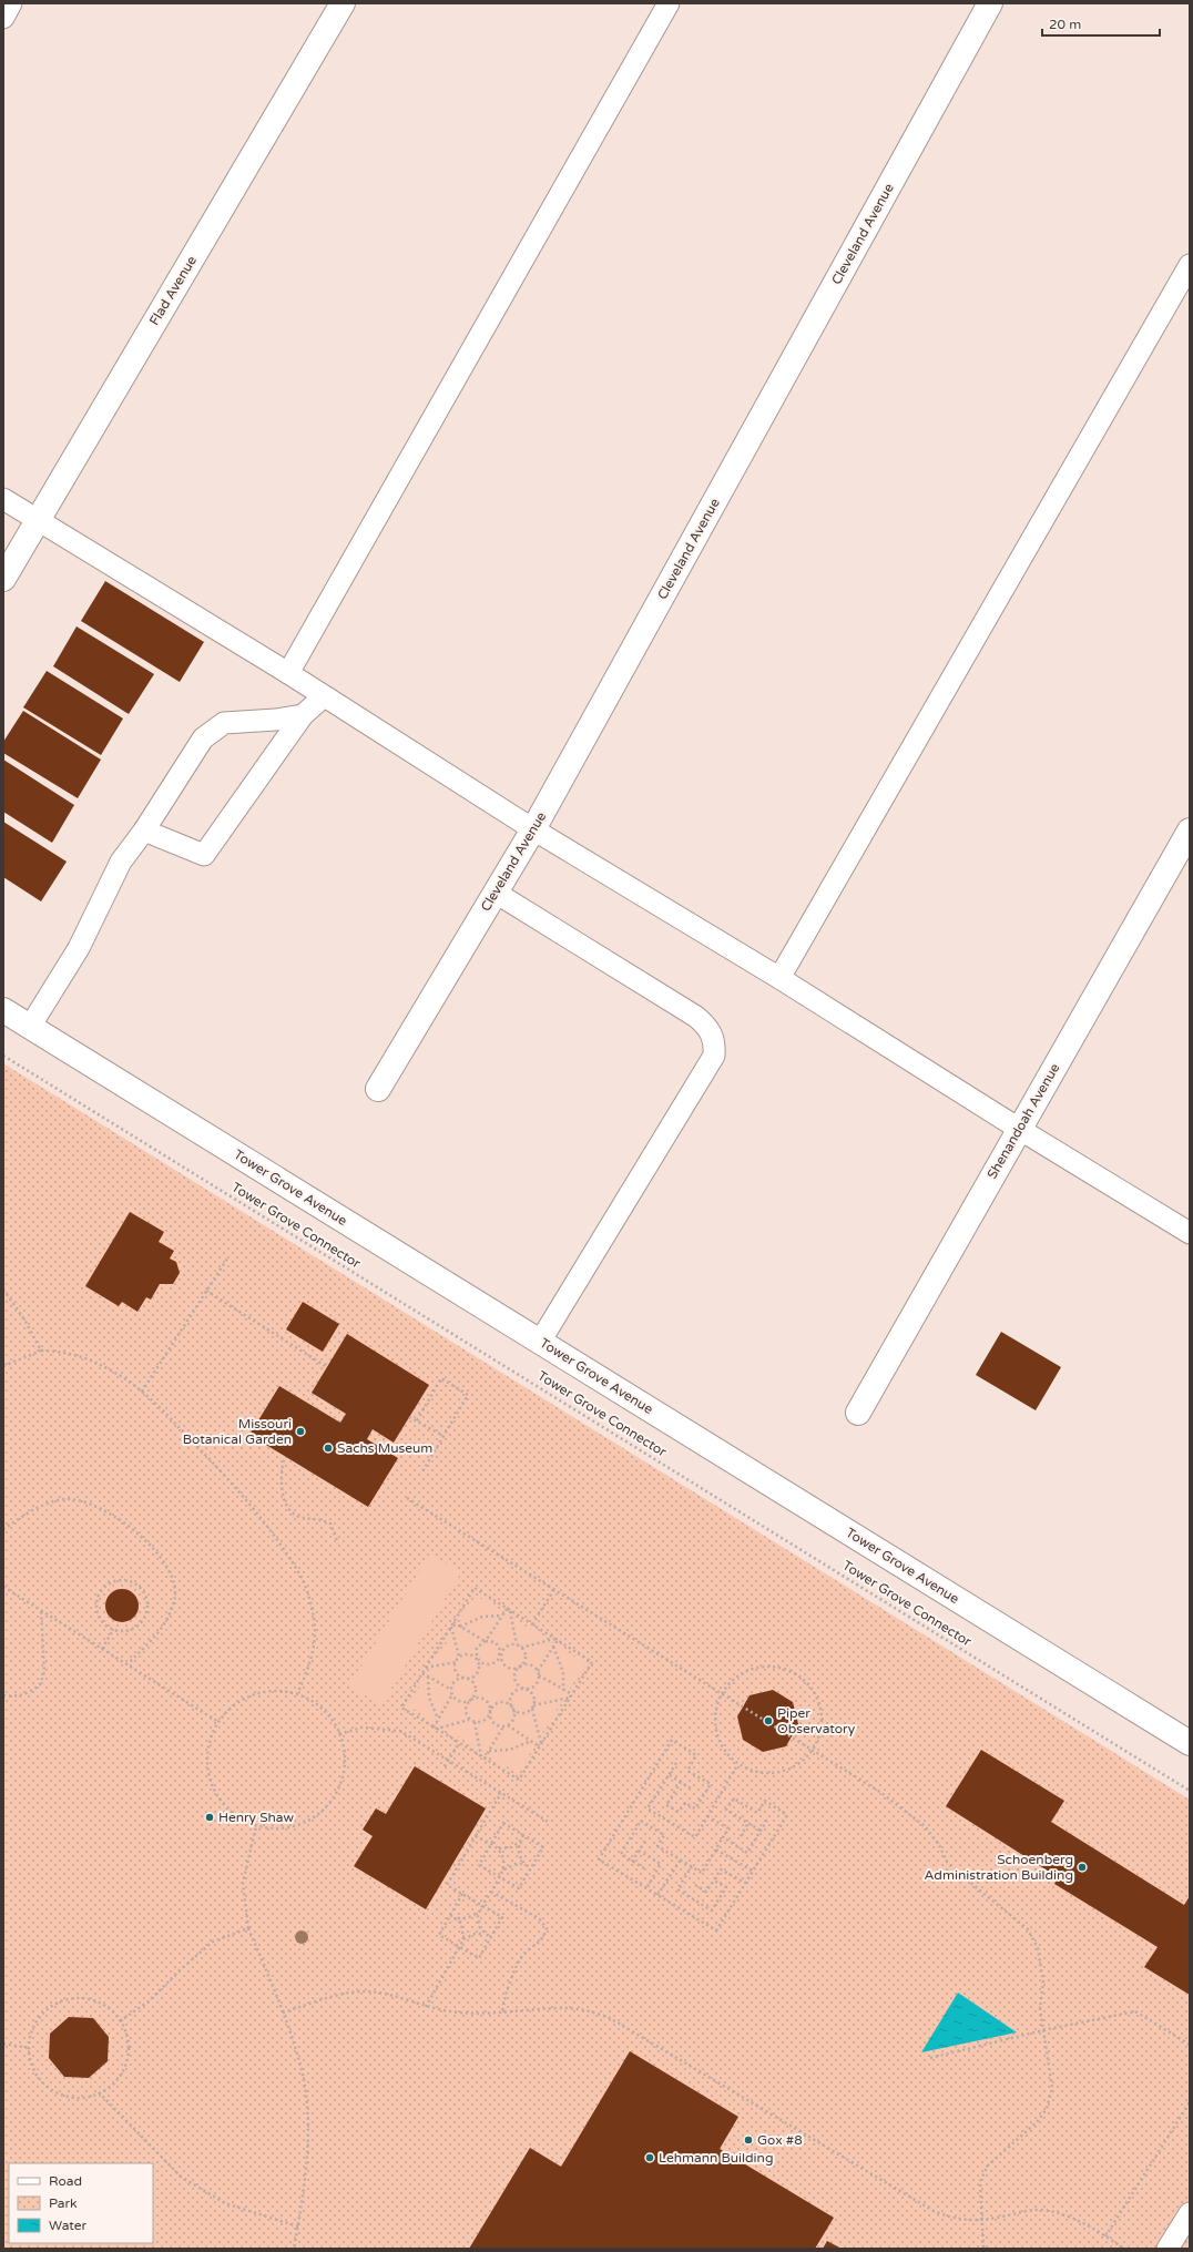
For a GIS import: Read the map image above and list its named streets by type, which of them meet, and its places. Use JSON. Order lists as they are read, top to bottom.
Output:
{
  "streets": {
    "street": [
      "Cleveland Avenue",
      "Flad Avenue",
      "Shenandoah Avenue",
      "Tower Grove Avenue"
    ],
    "path": ["Tower Grove Connector"]
  },
  "places": [
    "Missouri Botanical Garden",
    "Sachs Museum",
    "Piper Observatory",
    "Henry Shaw",
    "Schoenberg Administration Building",
    "Gox #8",
    "Lehmann Building"
  ],
  "legend": ["Road", "Park", "Water"],
  "scale_bar": "20 m"
}
